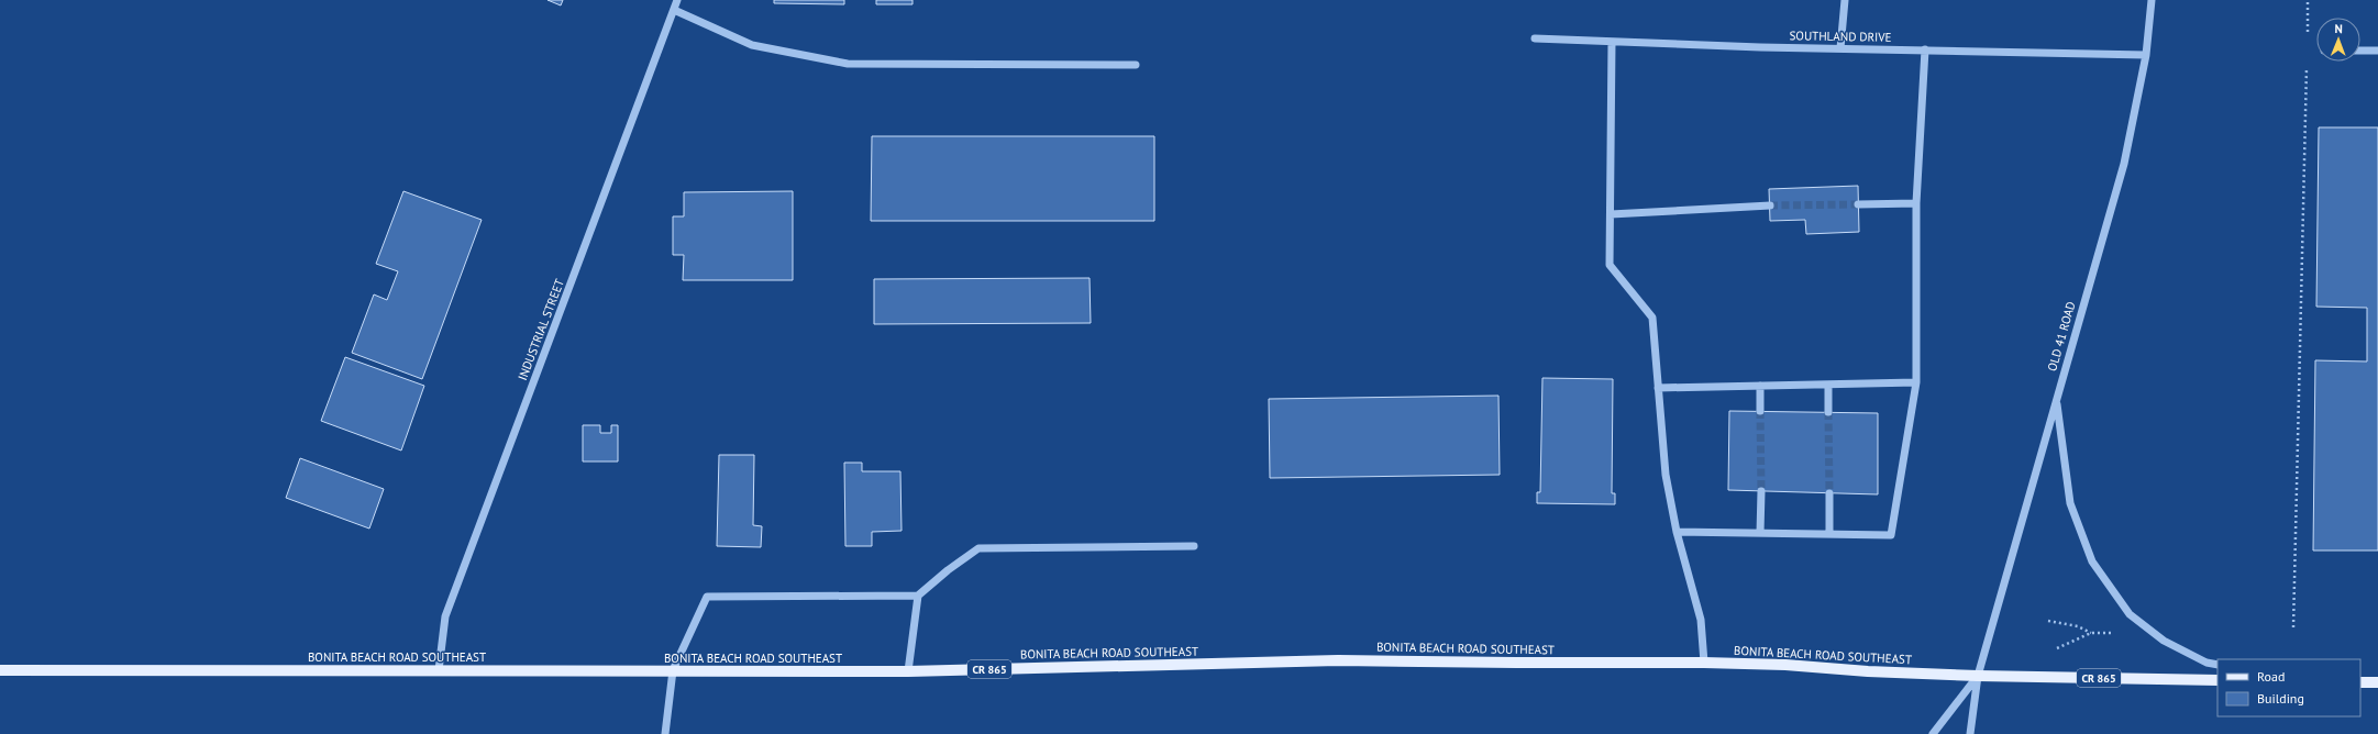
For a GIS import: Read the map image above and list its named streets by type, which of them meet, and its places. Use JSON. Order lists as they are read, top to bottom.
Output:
{
  "streets": {
    "main road": ["BONITA BEACH ROAD SOUTHEAST", "CR 865"],
    "street": ["SOUTHLAND DRIVE", "INDUSTRIAL STREET", "OLD 41 ROAD"]
  },
  "crossings": [
    ["SOUTHLAND DRIVE", "OLD 41 ROAD"],
    ["INDUSTRIAL STREET", "BONITA BEACH ROAD SOUTHEAST"],
    ["OLD 41 ROAD", "BONITA BEACH ROAD SOUTHEAST"]
  ],
  "legend": ["Road", "Building"],
  "north": "top"
}
